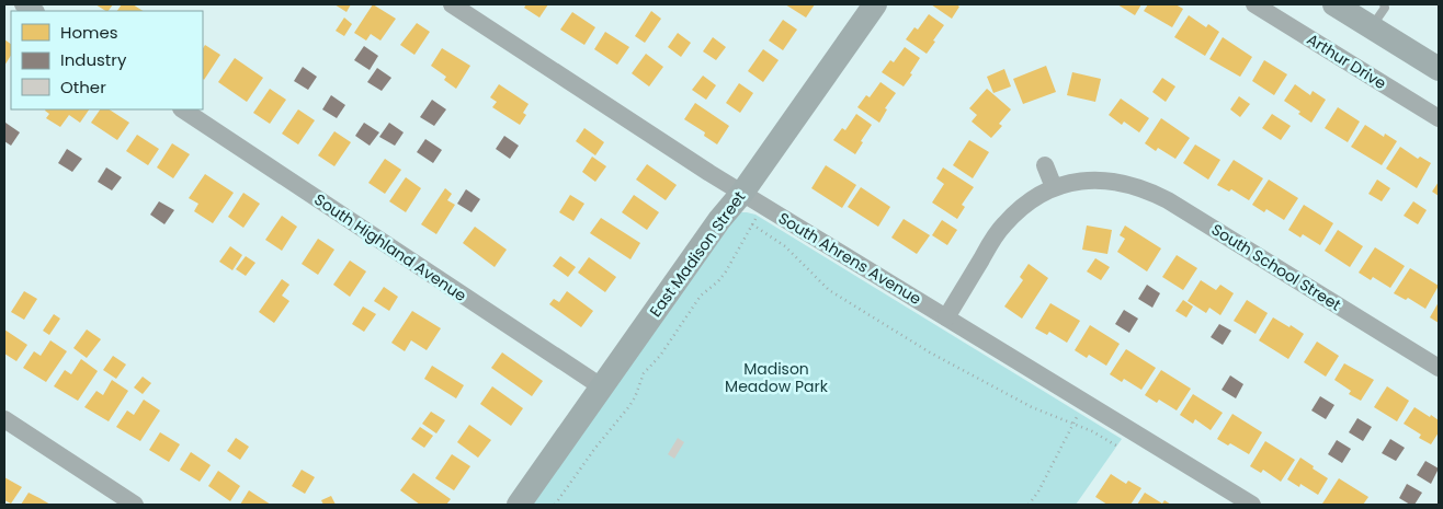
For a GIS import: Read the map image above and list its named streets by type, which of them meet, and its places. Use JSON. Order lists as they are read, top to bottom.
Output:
{
  "streets": {
    "street": [
      "Arthur Drive",
      "South Highland Avenue",
      "East Madison Street",
      "South Ahrens Avenue",
      "South School Street"
    ]
  },
  "crossings": [
    ["South Highland Avenue", "East Madison Street"],
    ["East Madison Street", "South Ahrens Avenue"],
    ["South Ahrens Avenue", "South School Street"]
  ],
  "parks": ["Madison Meadow Park"],
  "legend": ["Homes", "Industry", "Other"]
}
